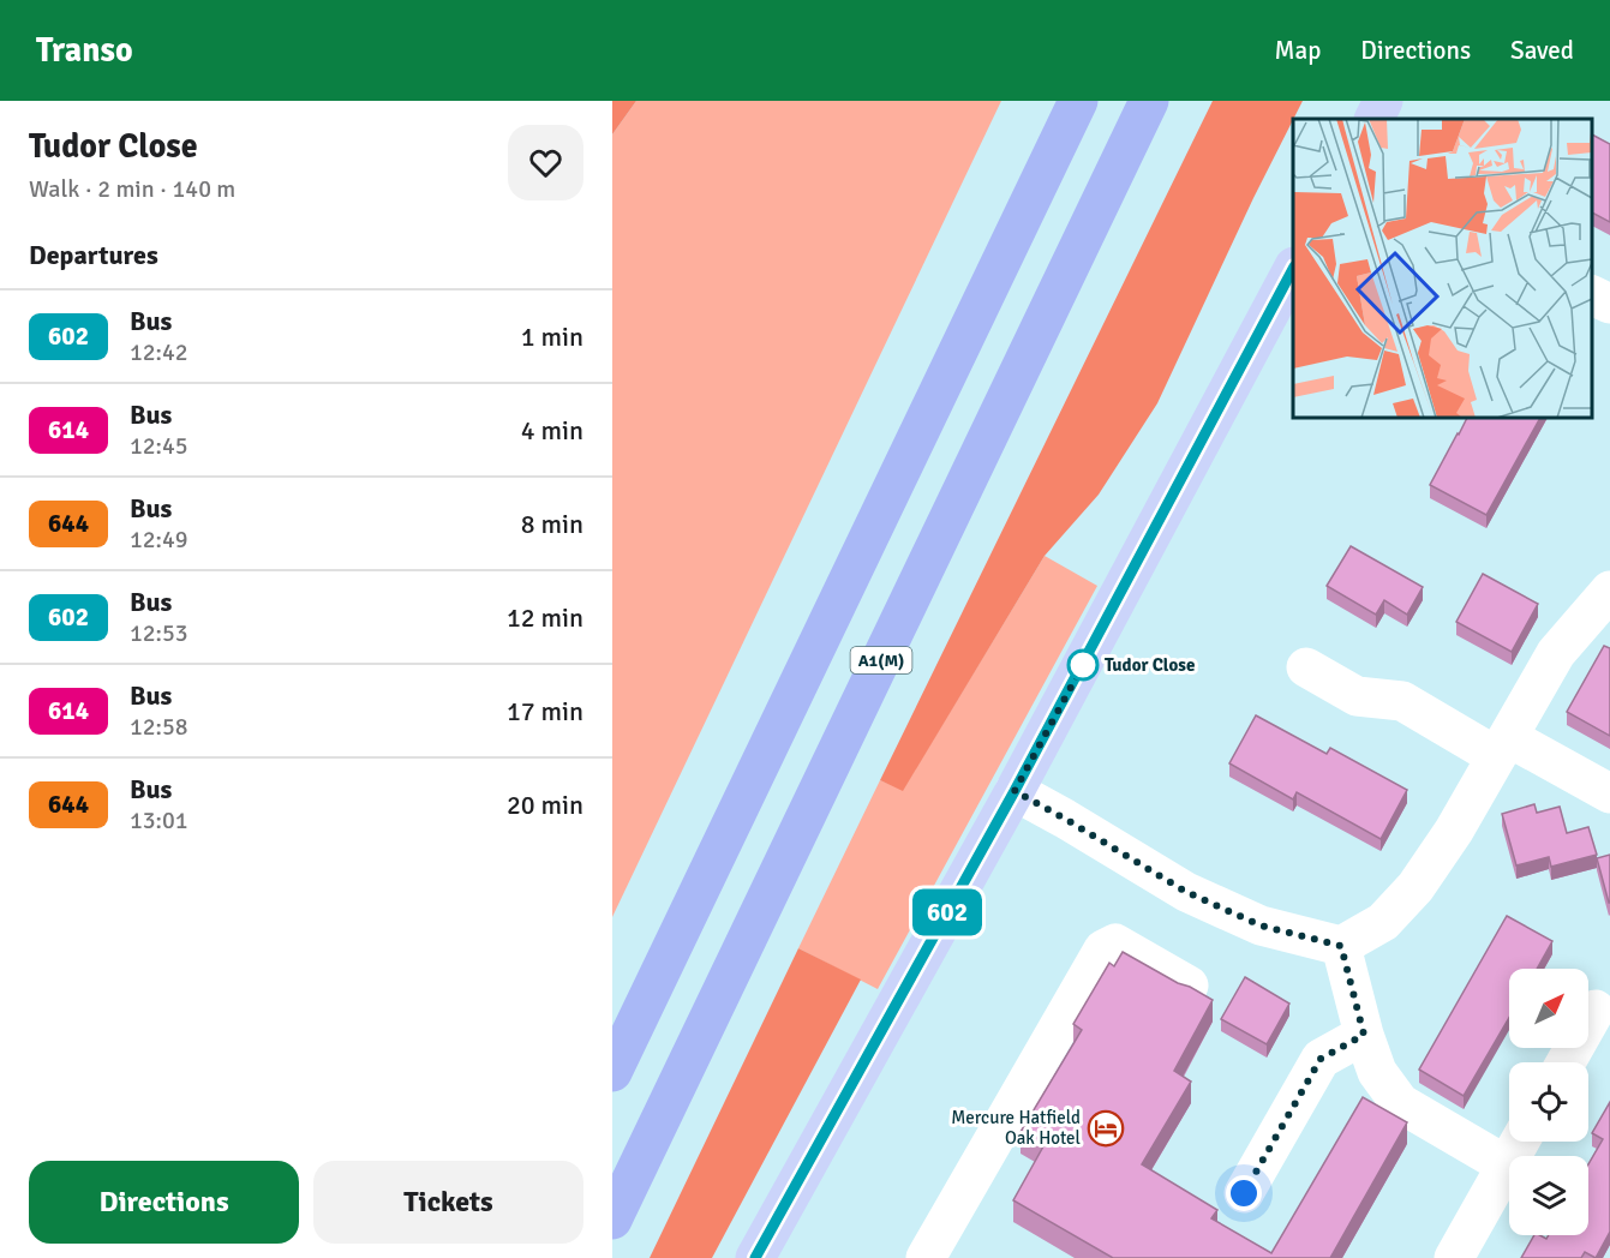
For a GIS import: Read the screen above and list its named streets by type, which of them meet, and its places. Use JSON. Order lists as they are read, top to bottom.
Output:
{
  "streets": {
    "highway": ["A1(M)"]
  },
  "places": {
    "other": ["Tudor Close"],
    "hotel": ["Mercure Hatfield Oak Hotel"]
  },
  "lines": ["bus line 602"],
  "north": "top right",
  "page": {
    "header": "Transo",
    "nav": ["Map", "Directions", "Saved"],
    "heading": [
      ["Tudor Close", "Walk · 2 min · 140 m"],
      "Departures"
    ],
    "on_map": "602",
    "list": [
      {
        "mark": "602",
        "name": "Bus",
        "note": "12:42",
        "value": "1 min"
      },
      {
        "mark": "614",
        "name": "Bus",
        "note": "12:45",
        "value": "4 min"
      },
      {
        "mark": "644",
        "name": "Bus",
        "note": "12:49",
        "value": "8 min"
      },
      {
        "mark": "602",
        "name": "Bus",
        "note": "12:53",
        "value": "12 min"
      },
      {
        "mark": "614",
        "name": "Bus",
        "note": "12:58",
        "value": "17 min"
      },
      {
        "mark": "644",
        "name": "Bus",
        "note": "13:01",
        "value": "20 min"
      }
    ],
    "buttons": ["Directions", "Tickets"]
  }
}
